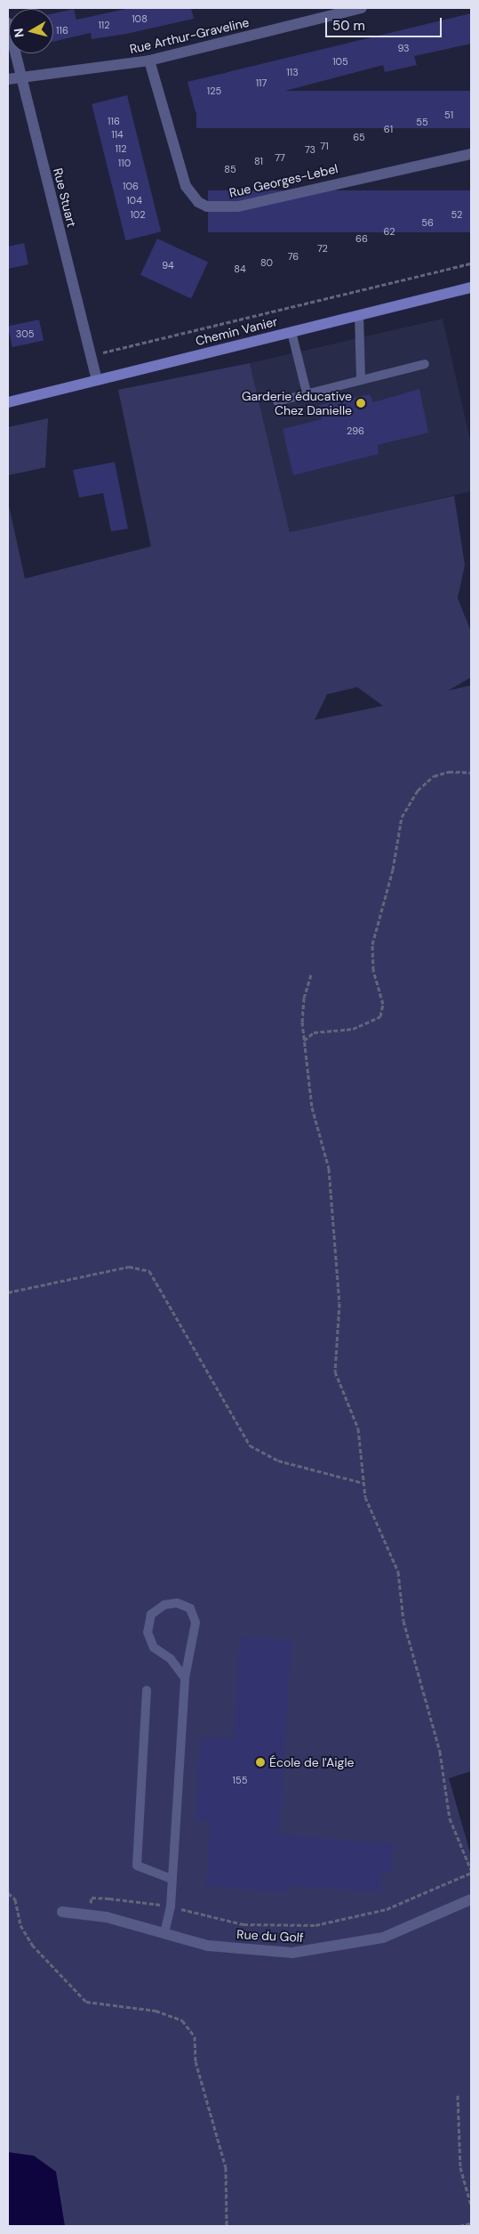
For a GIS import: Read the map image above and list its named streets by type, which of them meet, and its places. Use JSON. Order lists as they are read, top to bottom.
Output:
{
  "streets": {
    "main road": ["Chemin Vanier"],
    "street": [
      "Rue Arthur-Graveline",
      "Rue Georges-Lebel",
      "Rue Stuart",
      "Rue du Golf"
    ]
  },
  "crossings": [
    ["Rue Arthur-Graveline", "Rue Georges-Lebel"],
    ["Rue Arthur-Graveline", "Rue Stuart"],
    ["Rue Stuart", "Chemin Vanier"]
  ],
  "places": ["Garderie éducative Chez Danielle", "École de l'Aigle"],
  "house_numbers": [
    "108",
    "112",
    "116",
    "93",
    "105",
    "113",
    "117",
    "125",
    "51",
    "116",
    "55",
    "61",
    "114",
    "65",
    "71",
    "112",
    "73",
    "77",
    "81",
    "110",
    "85",
    "106",
    "104",
    "102",
    "52",
    "56",
    "62",
    "66",
    "72",
    "76",
    "80",
    "94",
    "84",
    "305",
    "296",
    "155"
  ],
  "scale_bar": "50 m",
  "north": "left"
}
